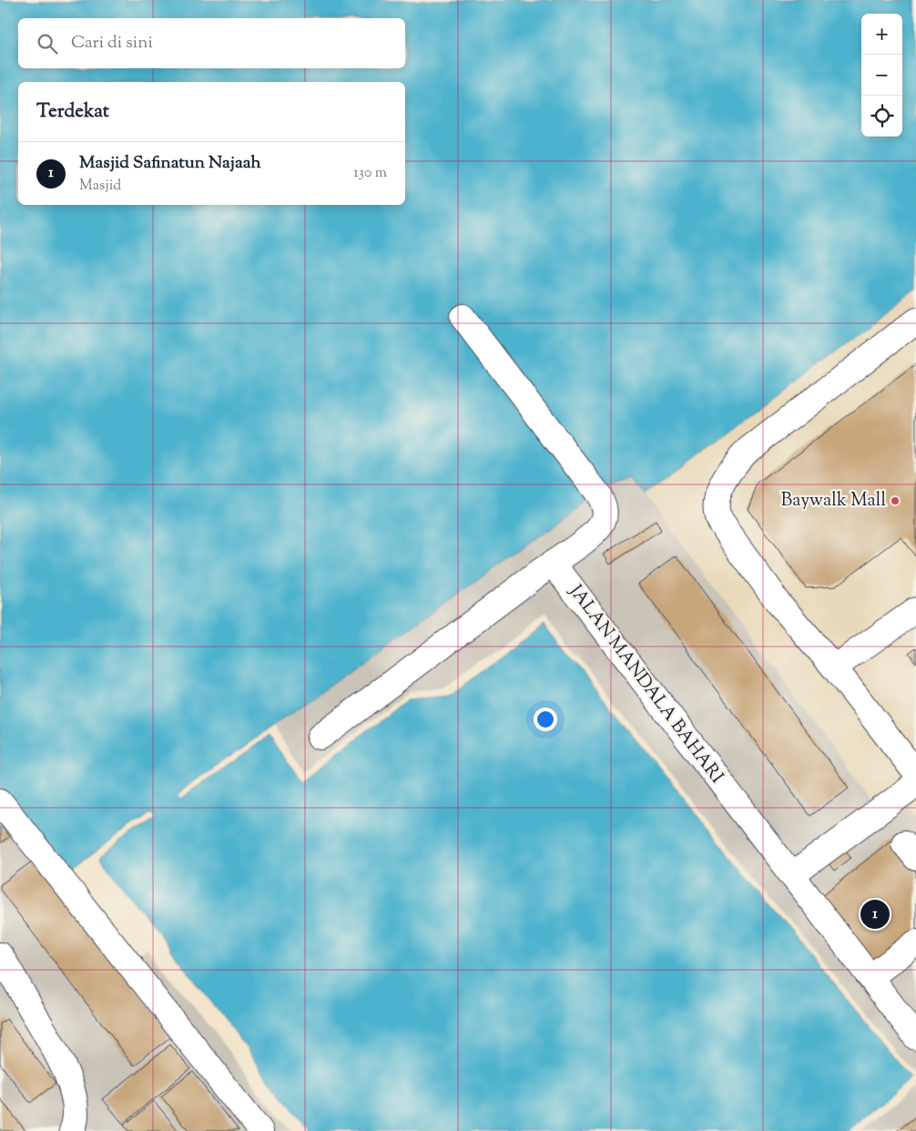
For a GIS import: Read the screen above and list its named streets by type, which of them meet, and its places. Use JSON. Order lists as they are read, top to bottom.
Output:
{
  "streets": {
    "lane": ["JALAN MANDALA BAHARI"]
  },
  "places": ["Baywalk Mall"],
  "page": {
    "map_buttons": ["+", "−"],
    "search": "Cari di sini",
    "heading": "Terdekat",
    "list": [
      {
        "mark": "1",
        "name": "Masjid Safinatun Najaah",
        "note": "Masjid",
        "value": "130 m"
      }
    ],
    "pins": "1"
  }
}
